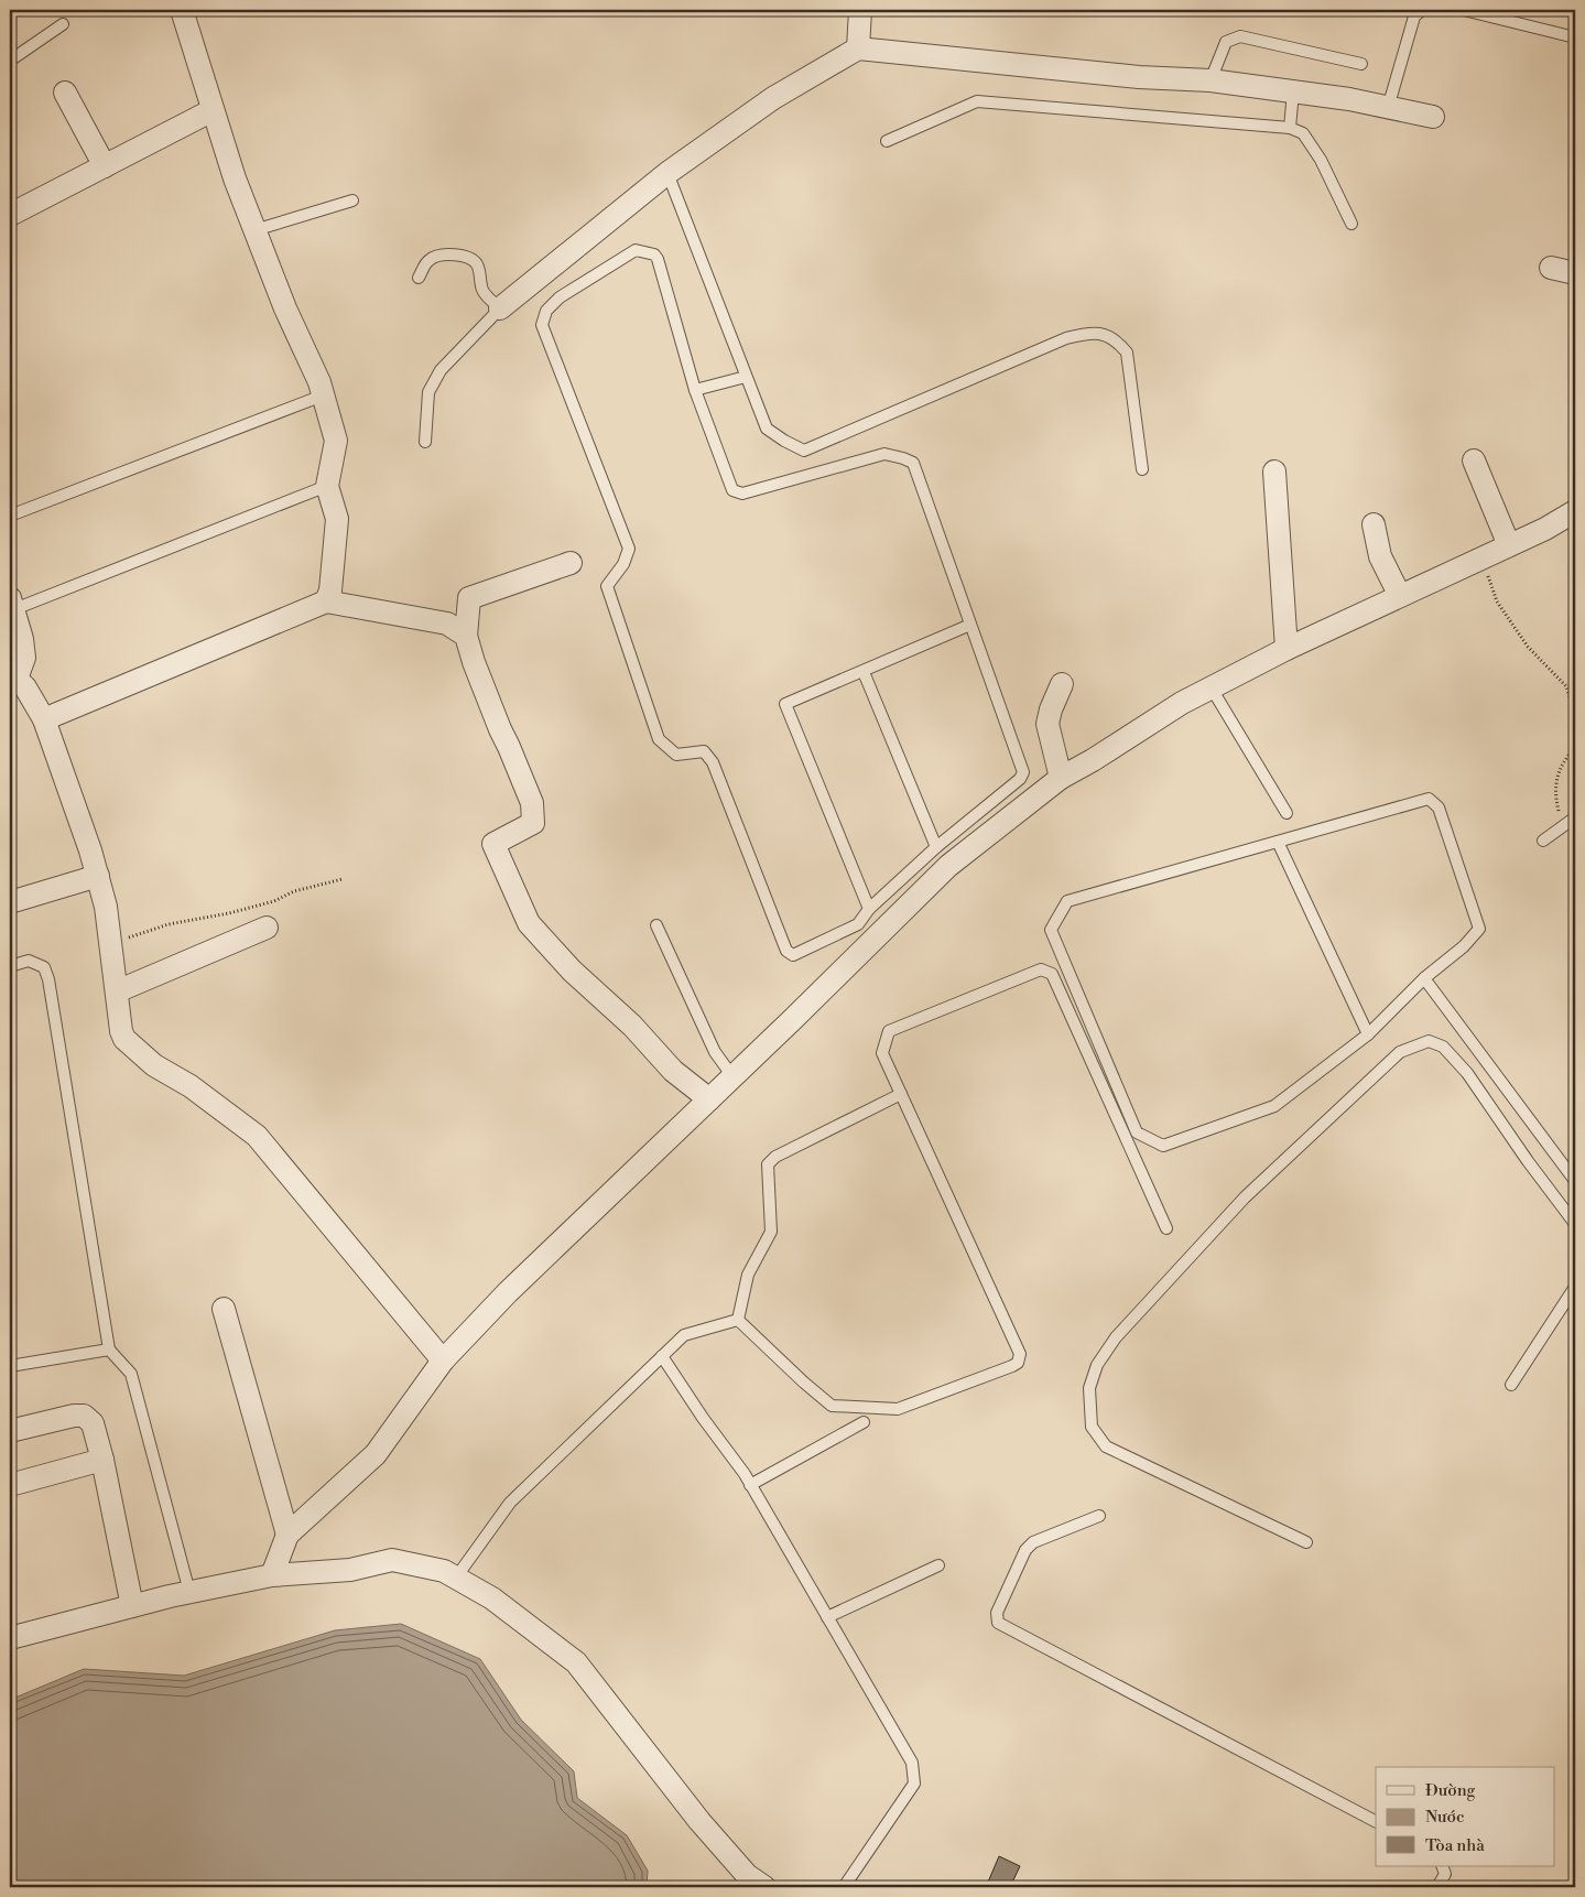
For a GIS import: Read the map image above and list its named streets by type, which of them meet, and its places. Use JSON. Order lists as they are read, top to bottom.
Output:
{
  "legend": ["Đường", "Nước", "Tòa nhà"]
}
